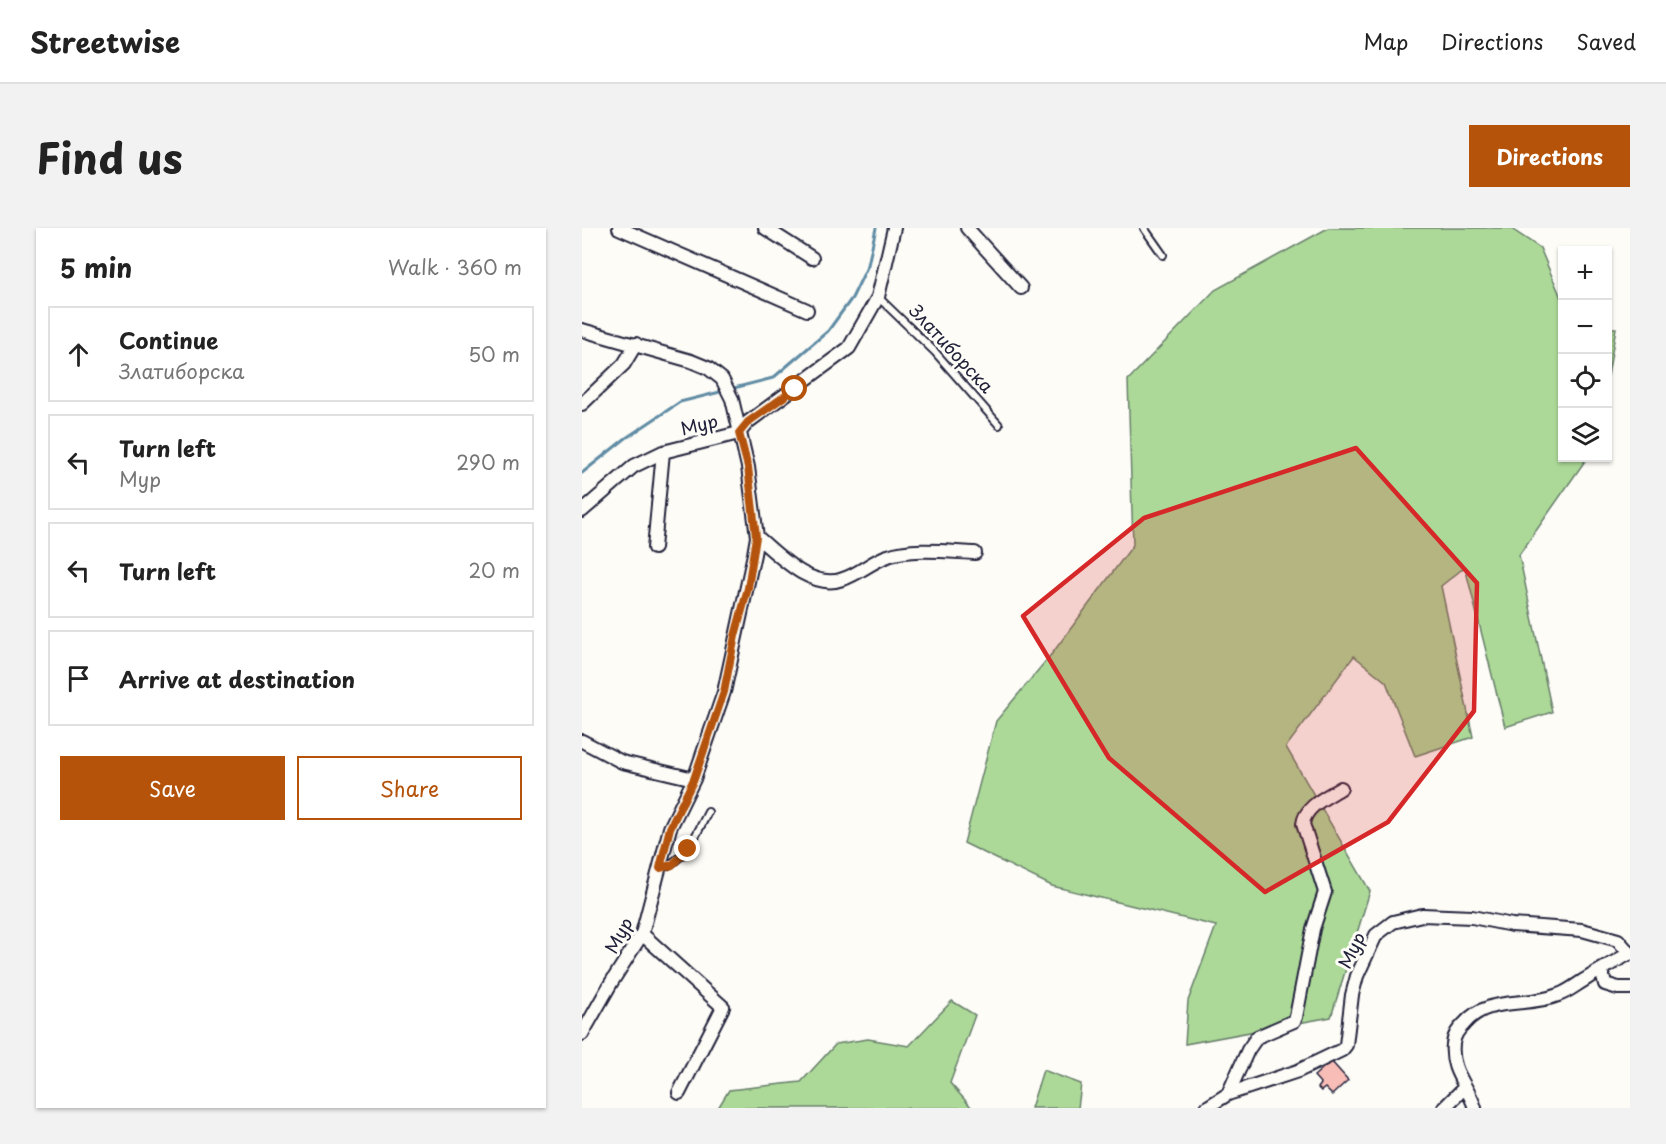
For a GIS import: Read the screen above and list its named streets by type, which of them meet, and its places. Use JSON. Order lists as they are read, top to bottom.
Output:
{
  "streets": {
    "street": ["Мур"],
    "lane": ["Златиборска"]
  },
  "page": {
    "header": "Streetwise",
    "nav": ["Map", "Directions", "Saved"],
    "title": "Find us",
    "buttons": [
      "Directions",
      ["Save", "Share"]
    ],
    "heading": ["5 min", "Walk · 360 m"],
    "map_buttons": ["+", "−"],
    "list": [
      ["Continue", "Златиборска", "50 m"],
      ["Turn left", "Мур", "290 m"],
      ["Turn left", "20 m"],
      "Arrive at destination"
    ]
  }
}
